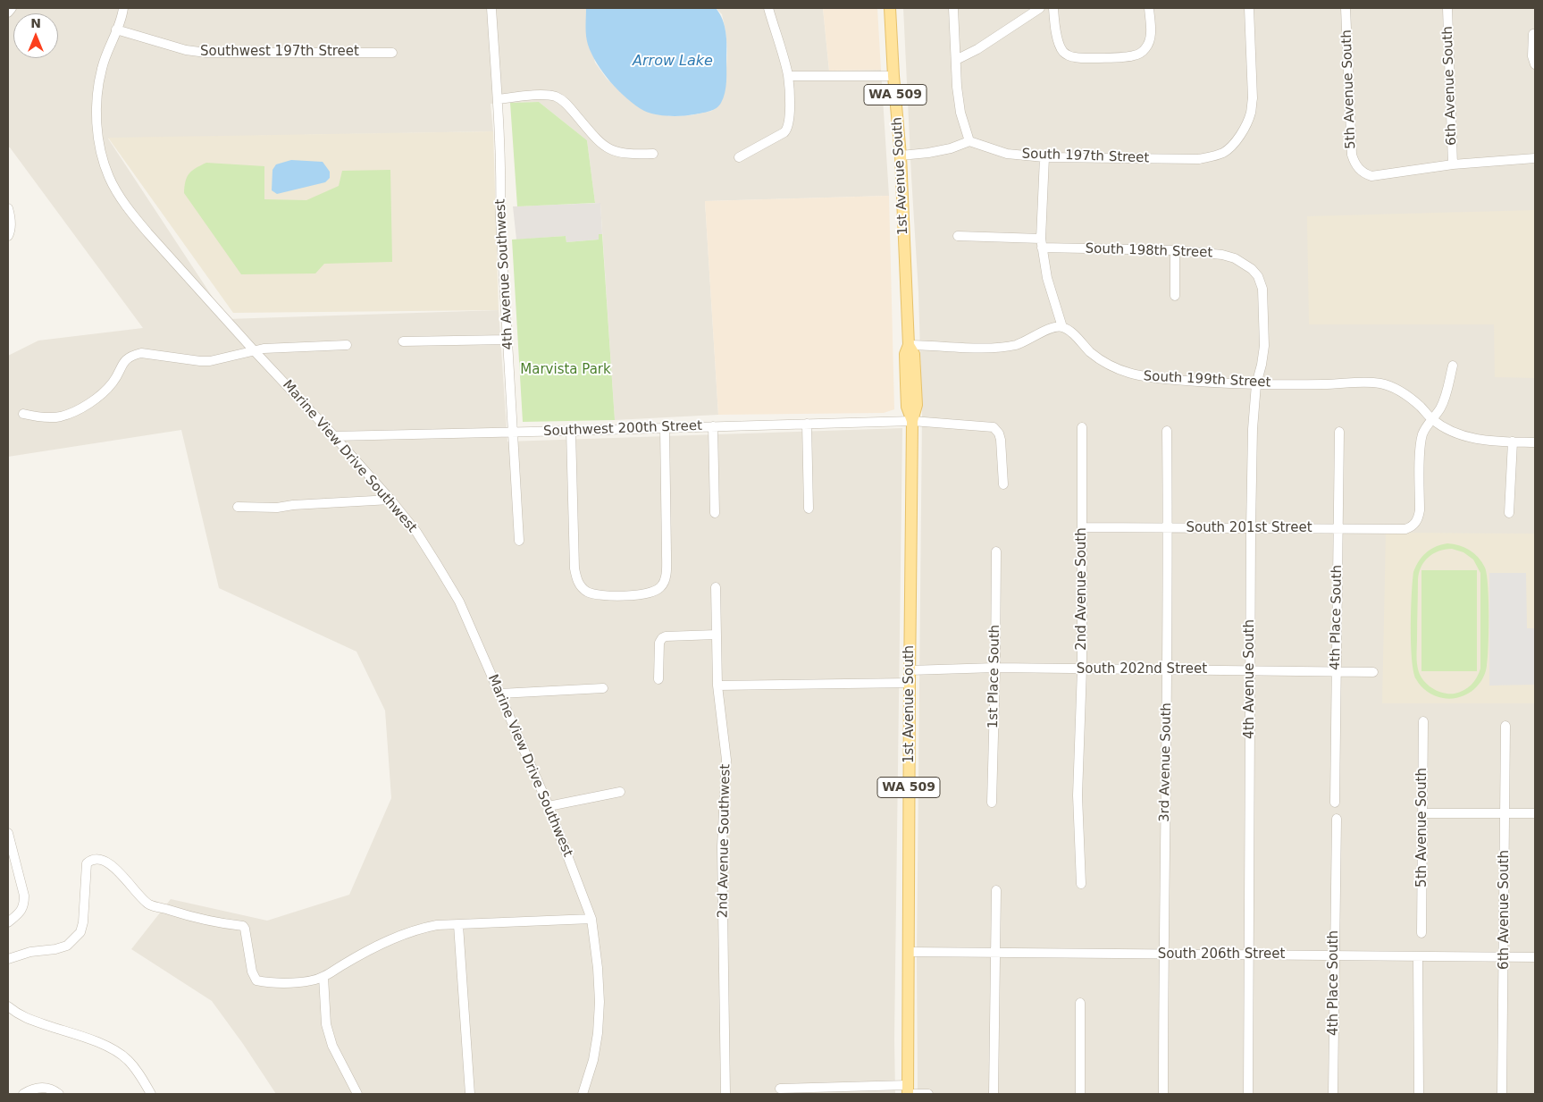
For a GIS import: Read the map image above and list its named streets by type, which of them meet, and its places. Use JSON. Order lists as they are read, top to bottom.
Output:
{
  "streets": {
    "main road": ["WA 509", "1st Avenue South"],
    "street": [
      "Southwest 197th Street",
      "6th Avenue South",
      "5th Avenue South",
      "South 197th Street",
      "South 198th Street",
      "4th Avenue Southwest",
      "South 199th Street",
      "Southwest 200th Street",
      "Marine View Drive Southwest",
      "South 201st Street",
      "2nd Avenue South",
      "4th Place South",
      "South 202nd Street",
      "1st Place South",
      "4th Avenue South",
      "3rd Avenue South",
      "2nd Avenue Southwest",
      "South 206th Street"
    ]
  },
  "crossings": [
    ["Southwest 197th Street", "Marine View Drive Southwest"],
    ["6th Avenue South", "5th Avenue South"],
    ["6th Avenue South", "South 206th Street"],
    ["1st Avenue South", "Southwest 200th Street"],
    ["1st Avenue South", "South 202nd Street"],
    ["1st Avenue South", "South 206th Street"],
    ["South 198th Street", "4th Avenue South"],
    ["4th Avenue Southwest", "Southwest 200th Street"],
    ["South 199th Street", "South 201st Street"],
    ["South 199th Street", "4th Avenue South"],
    ["Southwest 200th Street", "Marine View Drive Southwest"],
    ["South 201st Street", "2nd Avenue South"],
    ["South 201st Street", "4th Place South"],
    ["South 201st Street", "4th Avenue South"],
    ["South 201st Street", "3rd Avenue South"],
    ["2nd Avenue South", "South 202nd Street"],
    ["4th Place South", "South 202nd Street"],
    ["4th Place South", "South 206th Street"],
    ["South 202nd Street", "1st Place South"],
    ["South 202nd Street", "4th Avenue South"],
    ["South 202nd Street", "3rd Avenue South"],
    ["4th Avenue South", "South 206th Street"],
    ["3rd Avenue South", "South 206th Street"]
  ],
  "water": ["Arrow Lake"],
  "parks": ["Marvista Park"],
  "north": "top"
}
